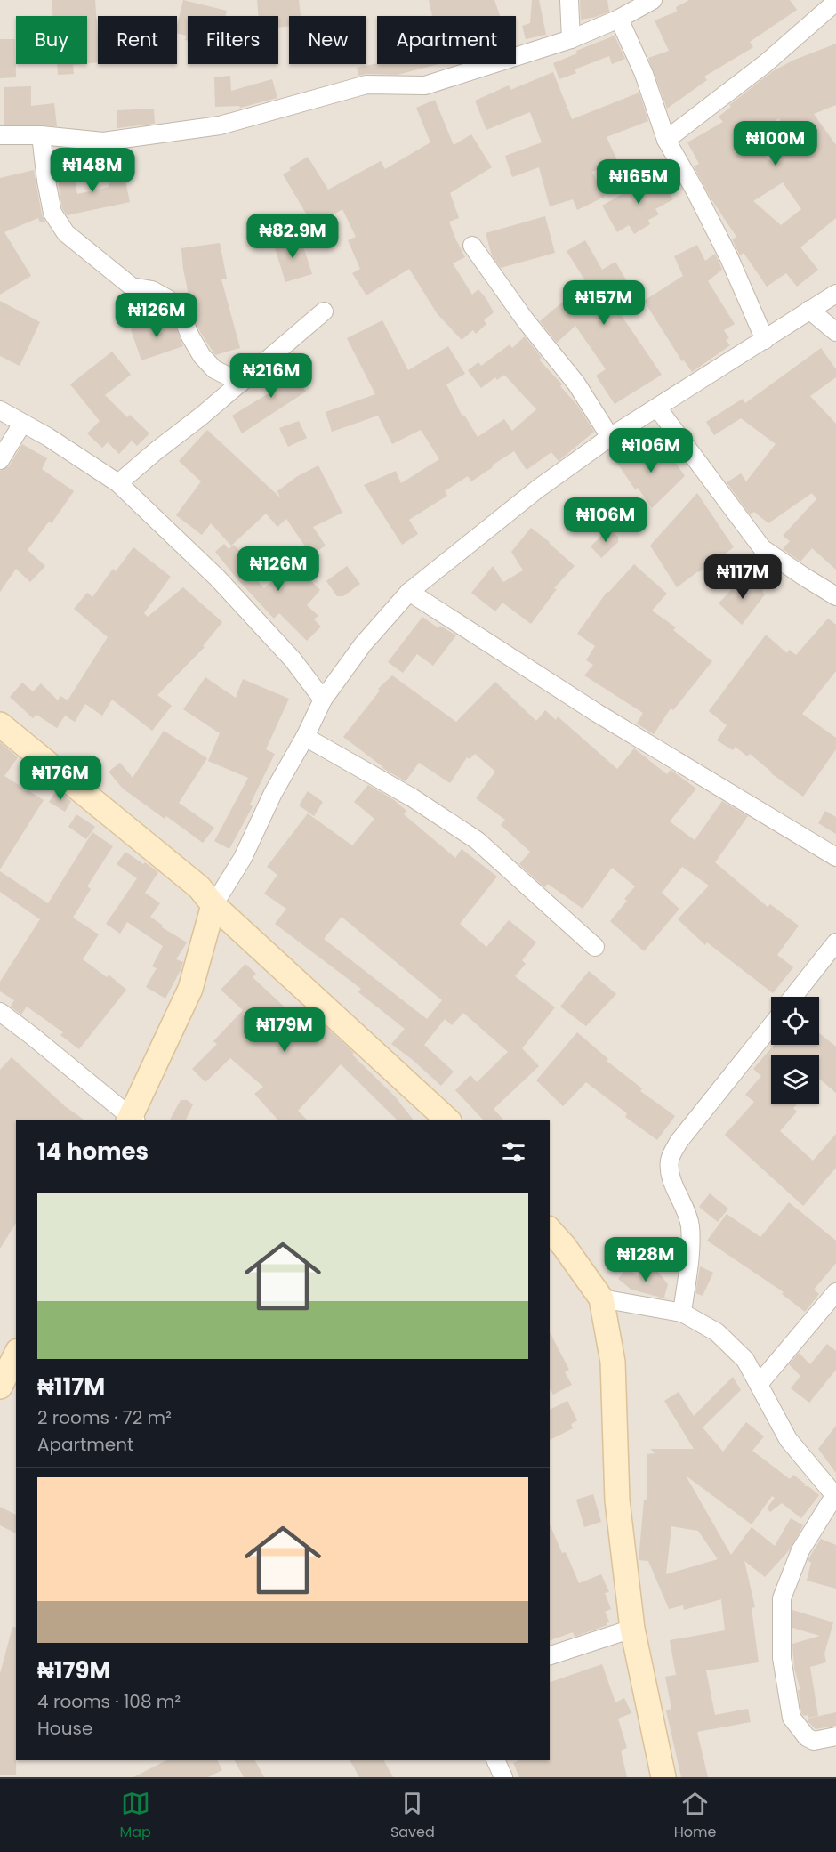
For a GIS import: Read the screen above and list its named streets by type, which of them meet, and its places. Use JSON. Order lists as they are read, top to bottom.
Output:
{
  "page": {
    "chip": [
      "Buy",
      "Rent",
      "Filters",
      "New",
      "Apartment"
    ],
    "price": [
      "₦100M",
      "₦148M",
      "₦165M",
      "₦82.9M",
      "₦157M",
      "₦126M",
      "₦216M",
      "₦106M",
      "₦106M",
      "₦126M",
      "₦117M",
      "₦176M",
      "₦179M",
      "₦128M"
    ],
    "heading": "14 homes",
    "list": [
      {
        "name": "₦117M",
        "note": "2 rooms · 72 m² · Apartment"
      },
      {
        "name": "₦179M",
        "note": "4 rooms · 108 m² · House"
      }
    ],
    "tabs": ["Map", "Saved", "Home"]
  }
}
